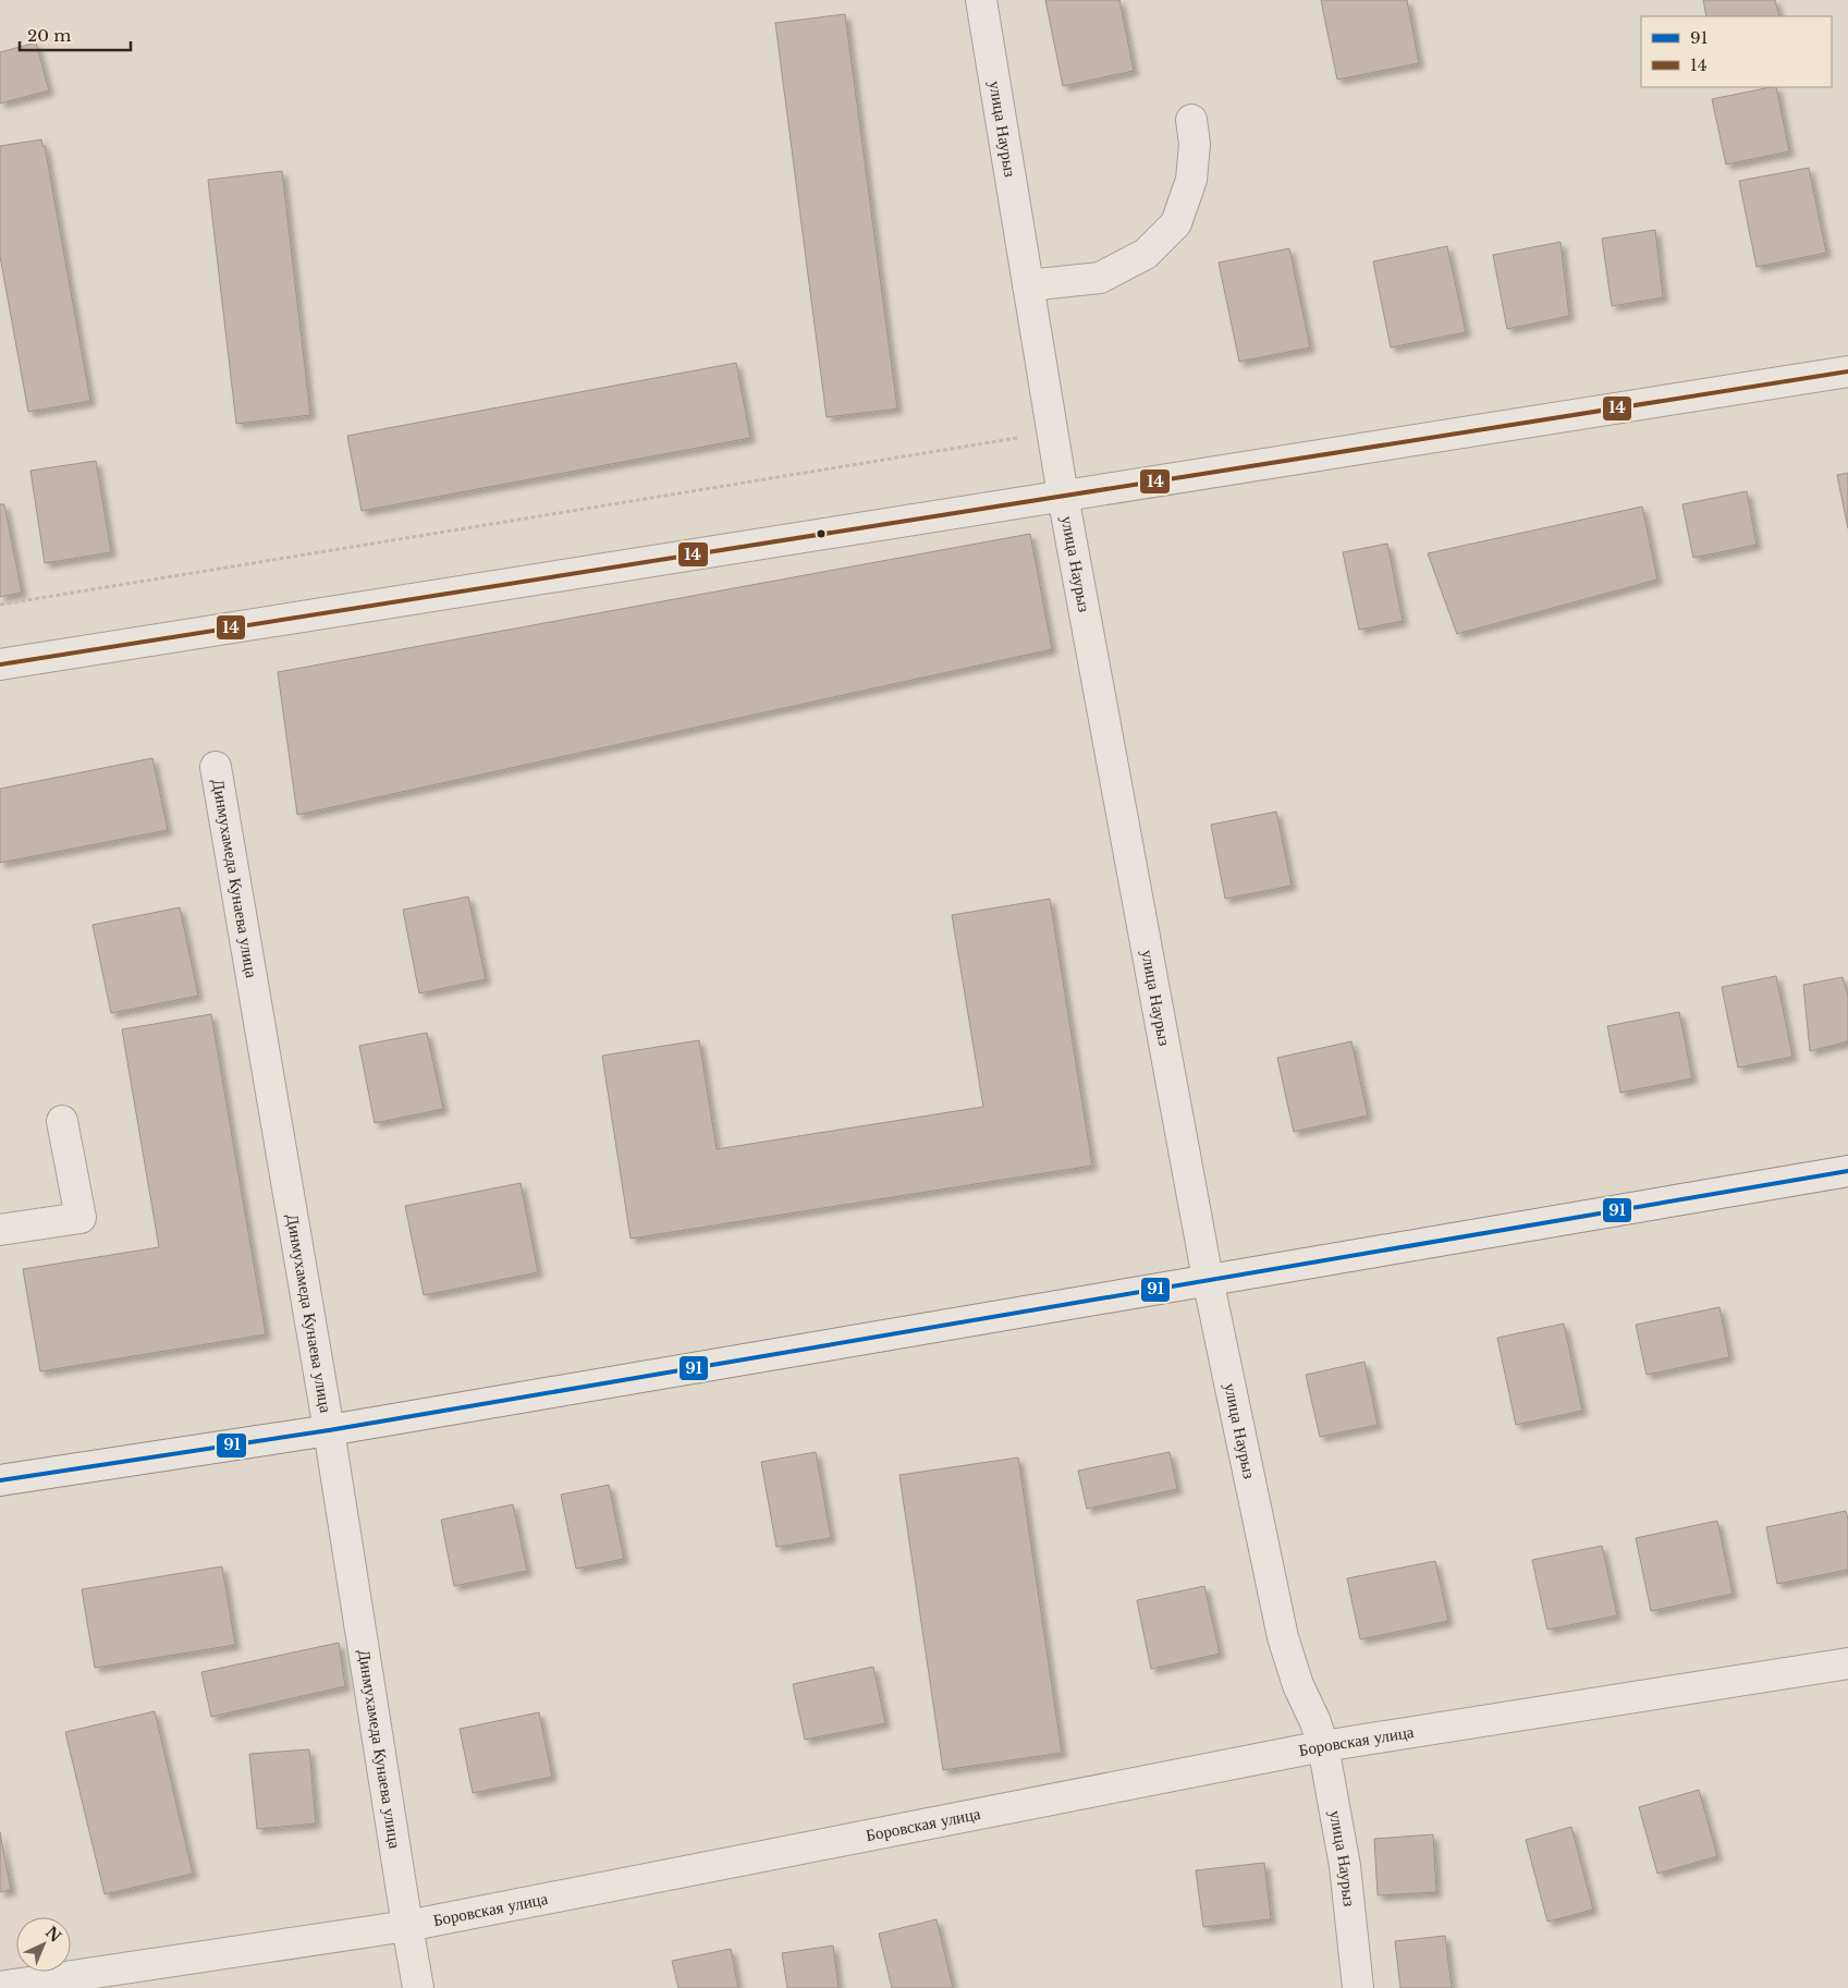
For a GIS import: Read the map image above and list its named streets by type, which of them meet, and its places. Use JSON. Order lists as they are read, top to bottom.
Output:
{
  "streets": {
    "street": ["улица Наурыз", "Динмухамеда Кунаева улица", "Боровская улица"]
  },
  "crossings": [
    ["улица Наурыз", "Боровская улица"],
    ["Динмухамеда Кунаева улица", "Боровская улица"]
  ],
  "lines": ["transit line 14", "transit line 91"],
  "legend": ["91", "14"],
  "scale_bar": "20 m",
  "north": "top right"
}
